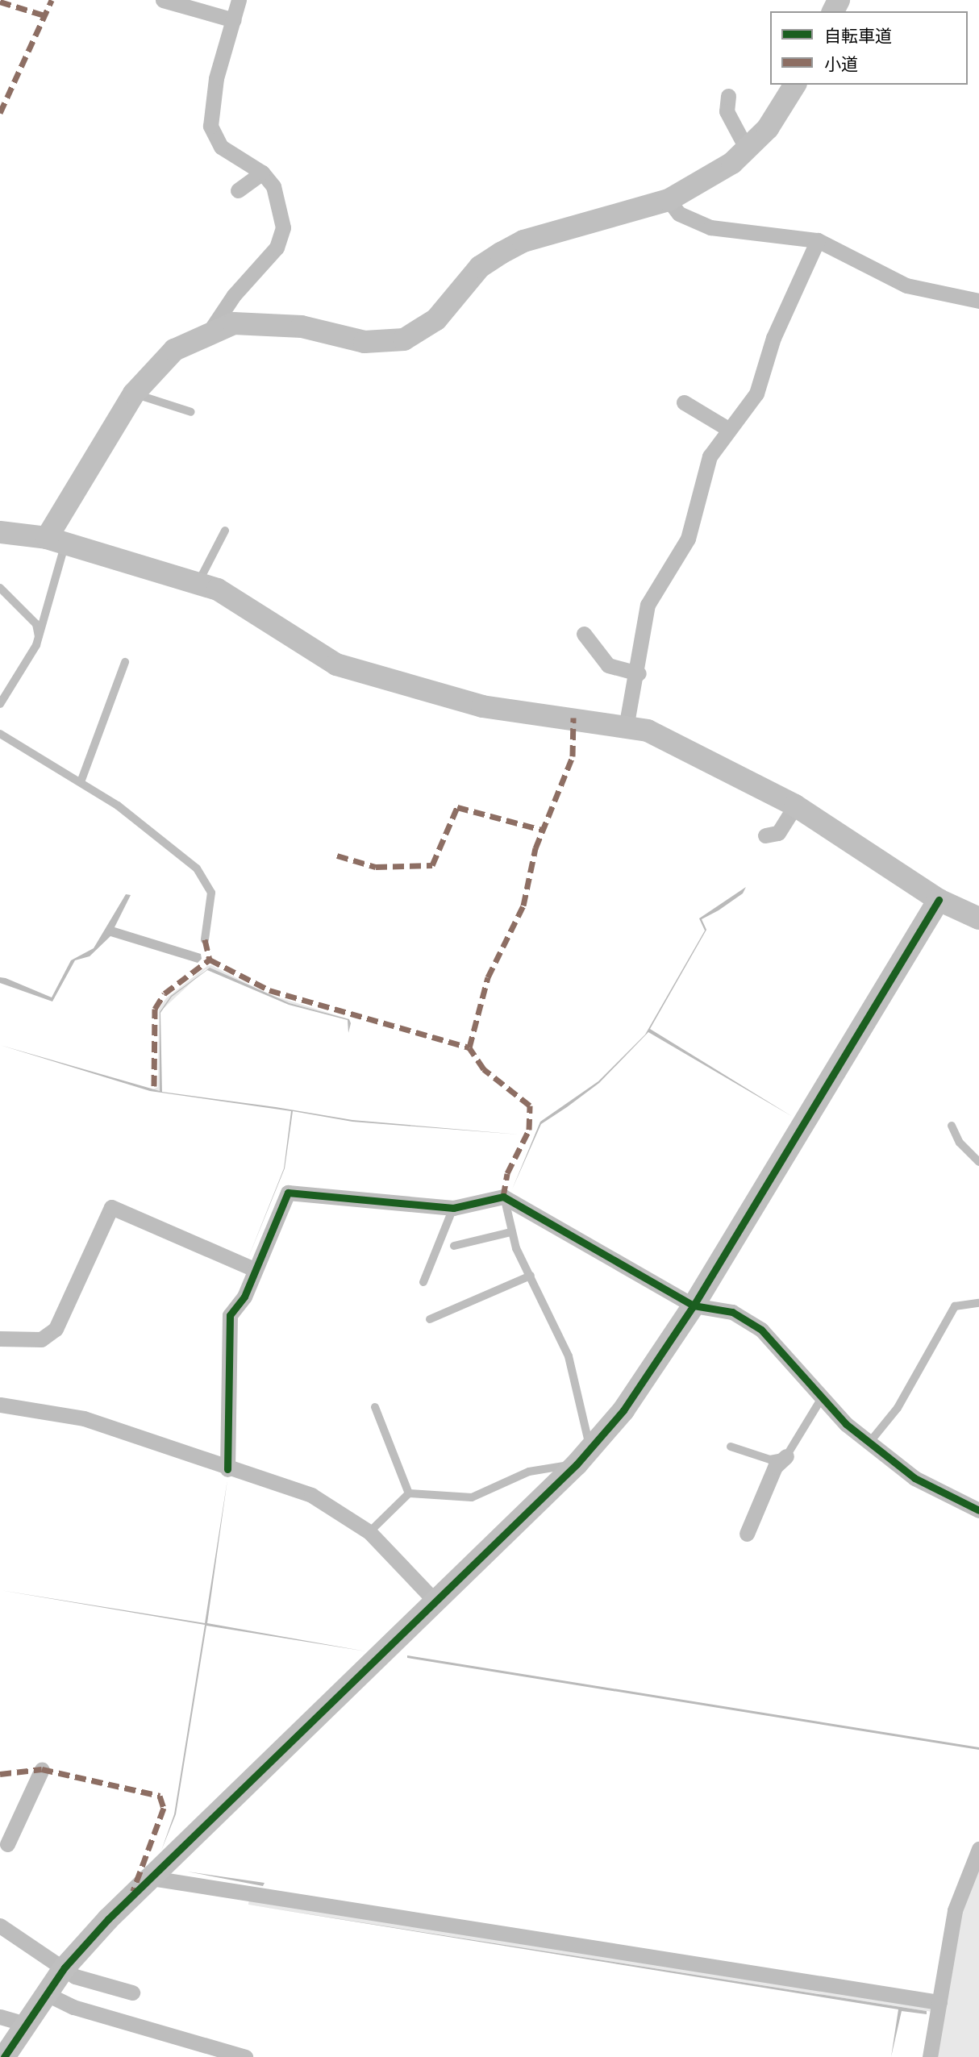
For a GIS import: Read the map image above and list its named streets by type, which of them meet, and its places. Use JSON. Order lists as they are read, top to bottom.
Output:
{
  "legend": ["自転車道", "小道"]
}
